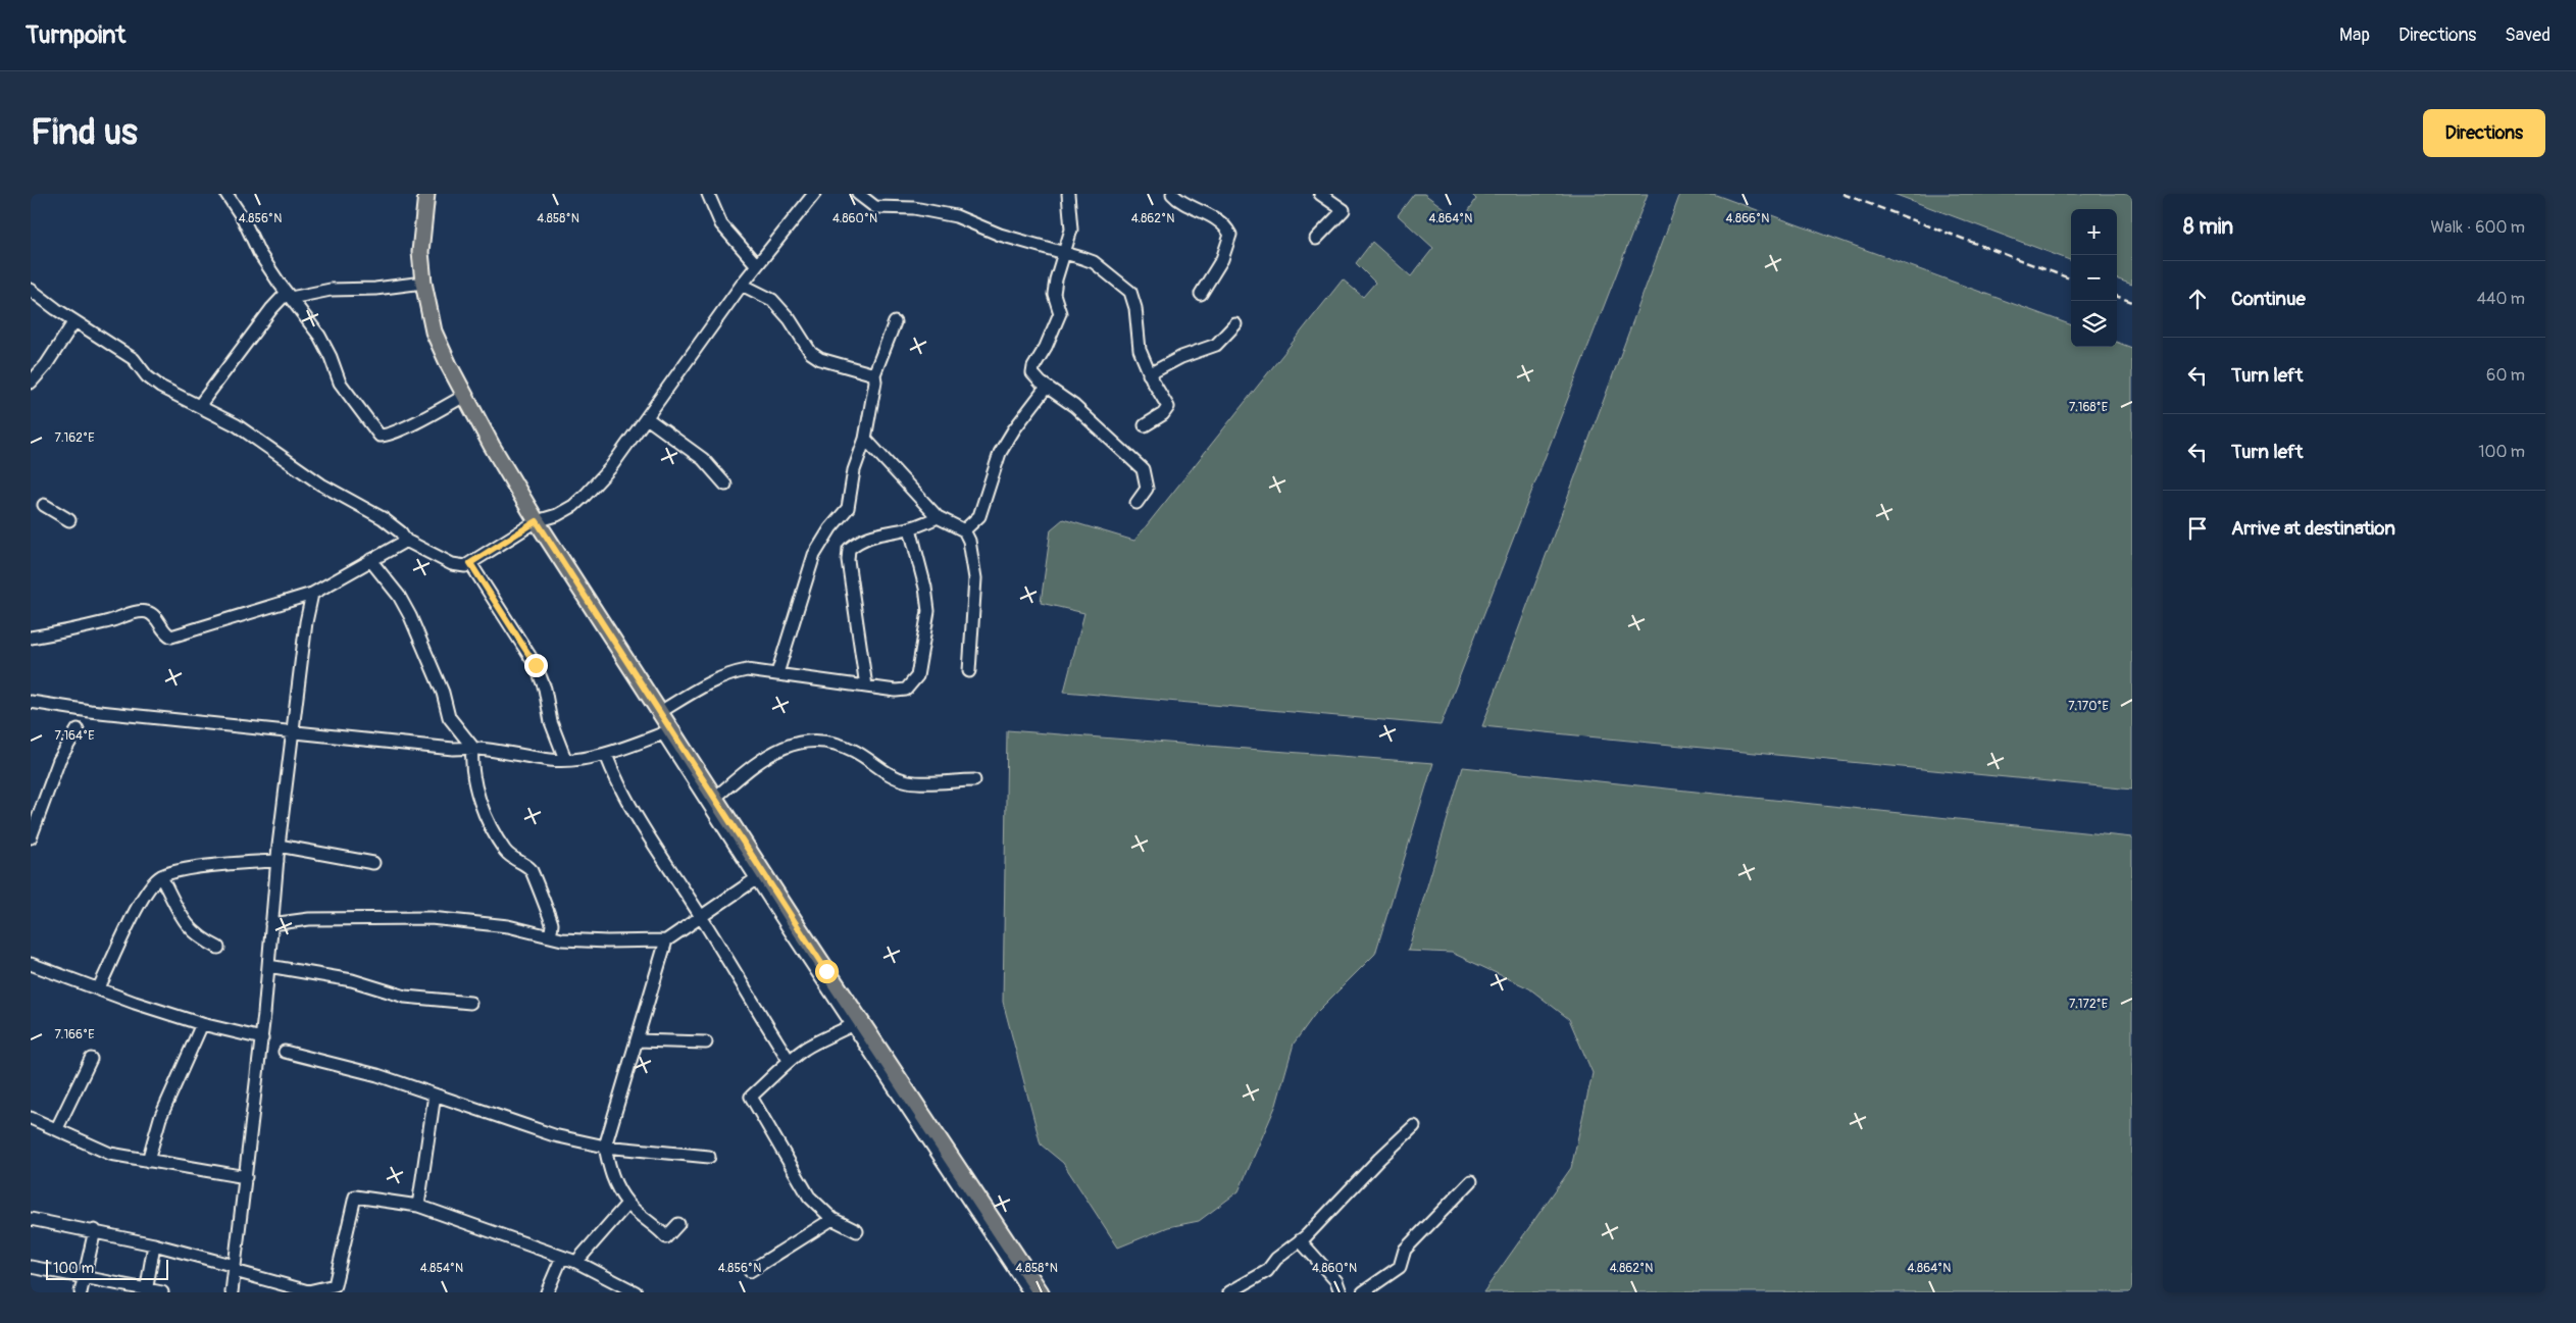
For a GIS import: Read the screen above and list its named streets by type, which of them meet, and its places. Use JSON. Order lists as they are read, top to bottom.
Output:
{
  "scale_bar": "100 m",
  "page": {
    "header": "Turnpoint",
    "nav": ["Map", "Directions", "Saved"],
    "buttons": "Directions",
    "title": "Find us",
    "heading": ["8 min", "Walk · 600 m"],
    "map_buttons": ["+", "−"],
    "list": [
      ["Continue", "440 m"],
      ["Turn left", "60 m"],
      ["Turn left", "100 m"],
      "Arrive at destination"
    ],
    "scale": "100 m"
  },
  "coordinates": [
    "4.864°N",
    "4.866°N",
    "4.856°N",
    "4.858°N",
    "4.860°N",
    "4.862°N",
    "7.168°E",
    "7.162°E",
    "7.170°E",
    "7.164°E",
    "7.172°E",
    "7.166°E",
    "4.854°N"
  ]
}
